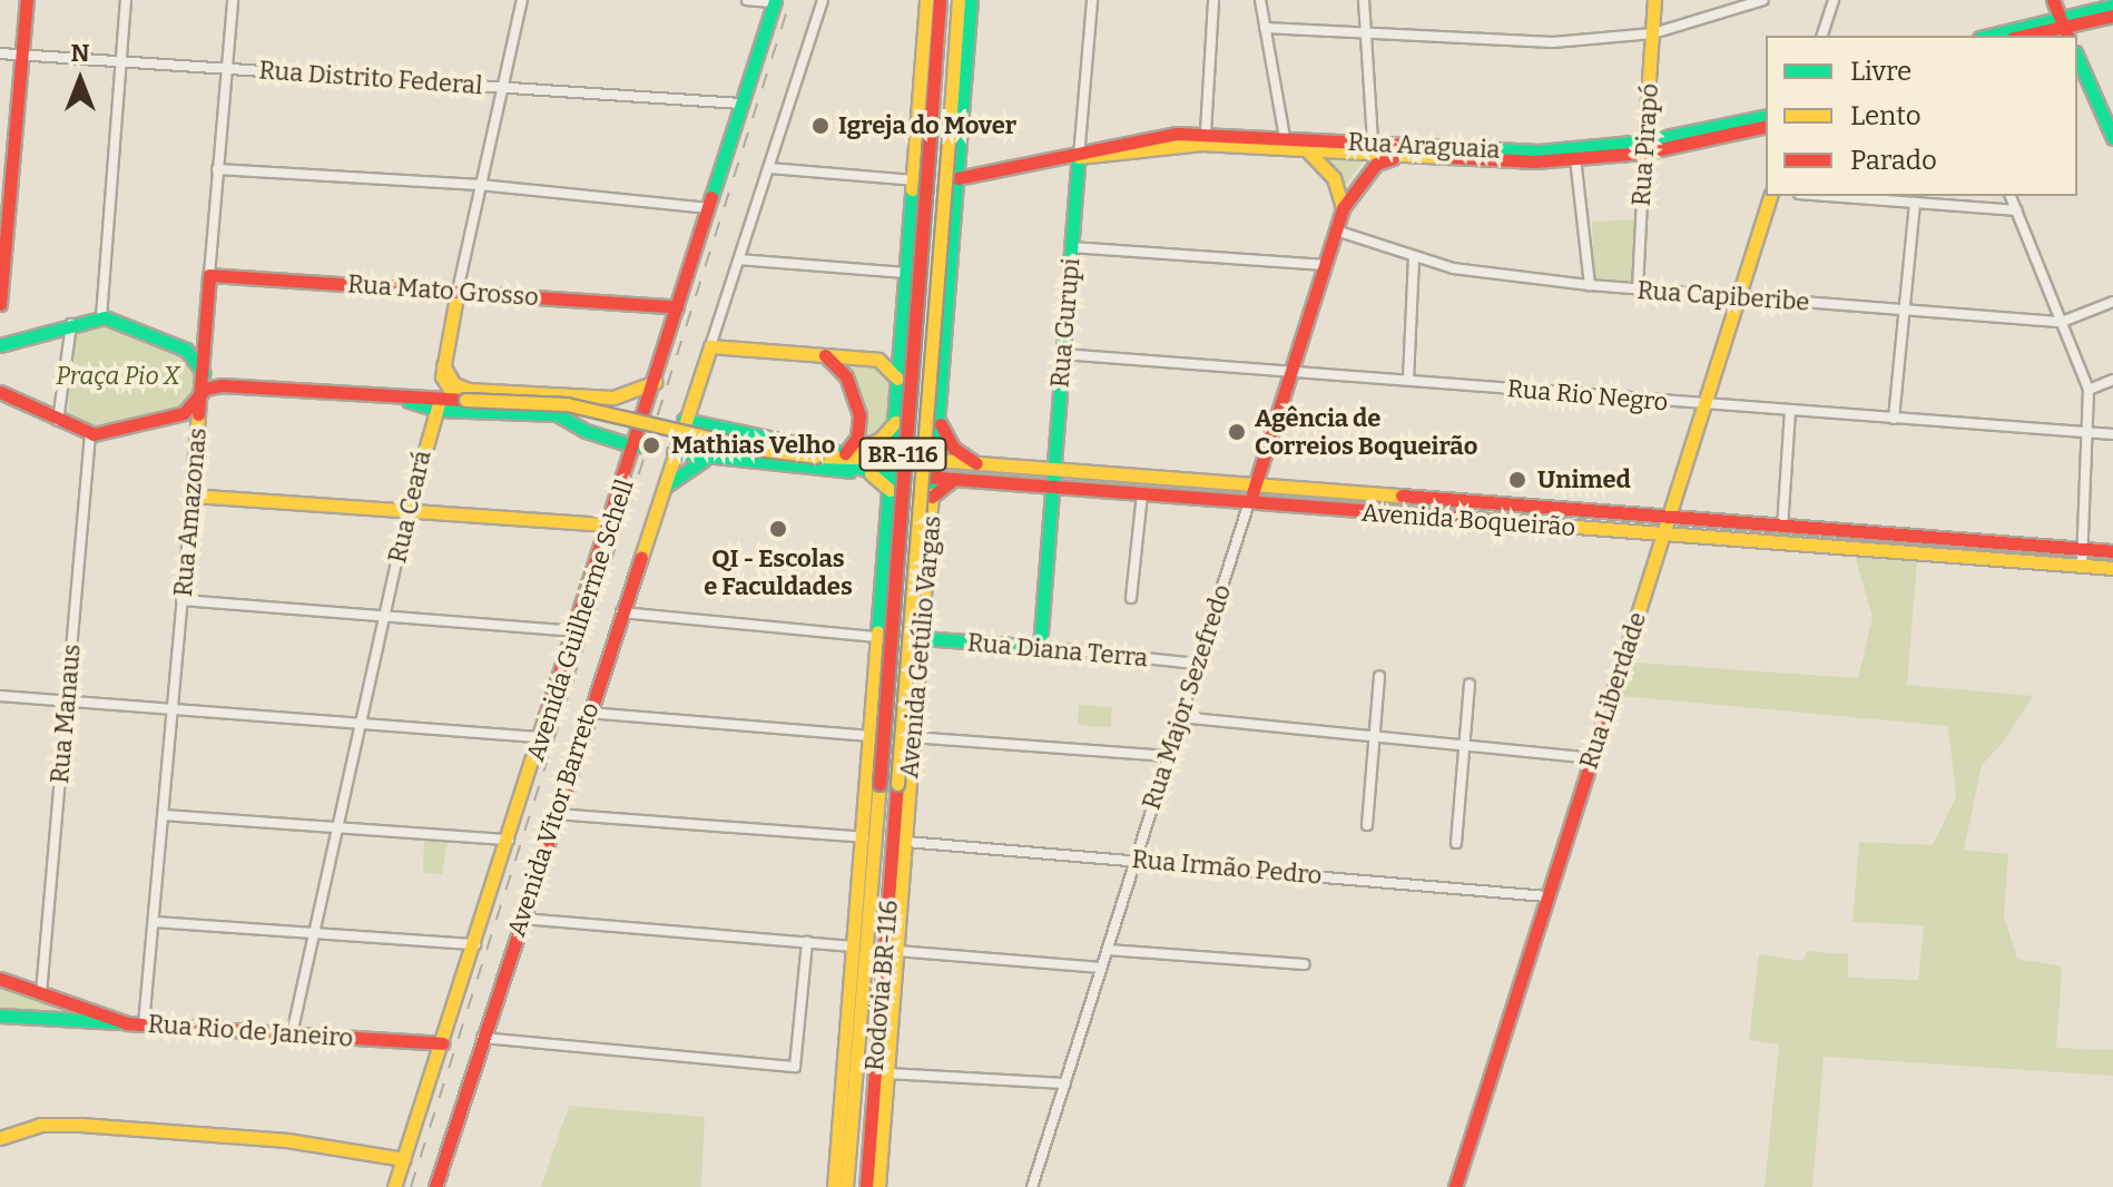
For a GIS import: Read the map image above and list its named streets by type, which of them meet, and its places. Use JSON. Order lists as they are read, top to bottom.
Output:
{
  "streets": {
    "main road": [
      "Rua Pirapó",
      "Rua Araguaia",
      "Rua Mato Grosso",
      "Rua Gurupi",
      "BR-116",
      "Rua Ceará",
      "Rua Amazonas",
      "Avenida Boqueirão",
      "Avenida Guilherme Schell",
      "Avenida Getúlio Vargas",
      "Rua Diana Terra",
      "Rua Liberdade",
      "Rua Major Sezefredo",
      "Avenida Vitor Barreto",
      "Rodovia BR-116",
      "Rua Rio de Janeiro"
    ],
    "street": [
      "Rua Distrito Federal",
      "Rua Capiberibe",
      "Rua Rio Negro",
      "Rua Manaus",
      "Rua Irmão Pedro"
    ]
  },
  "crossings": [
    ["Rua Distrito Federal", "Rua Amazonas"],
    ["Rua Distrito Federal", "Avenida Guilherme Schell"],
    ["Rua Pirapó", "Rua Araguaia"],
    ["Rua Pirapó", "Rua Capiberibe"],
    ["Rua Araguaia", "Rua Gurupi"],
    ["Rua Araguaia", "Avenida Getúlio Vargas"],
    ["Rua Araguaia", "Rua Major Sezefredo"],
    ["Rua Mato Grosso", "Rua Amazonas"],
    ["Rua Mato Grosso", "Avenida Guilherme Schell"],
    ["Rua Capiberibe", "Rua Liberdade"],
    ["Rua Capiberibe", "Rua Major Sezefredo"],
    ["Rua Gurupi", "Rua Rio Negro"],
    ["Rua Gurupi", "Avenida Boqueirão"],
    ["Rua Gurupi", "Rua Diana Terra"],
    ["Rua Rio Negro", "Rua Liberdade"],
    ["Rua Rio Negro", "Rua Major Sezefredo"],
    ["BR-116", "Avenida Getúlio Vargas"],
    ["BR-116", "Rodovia BR-116"],
    ["Rua Ceará", "Rua Rio de Janeiro"],
    ["Rua Amazonas", "Rua Rio de Janeiro"],
    ["Avenida Boqueirão", "Avenida Getúlio Vargas"],
    ["Avenida Boqueirão", "Rua Liberdade"],
    ["Avenida Boqueirão", "Rua Major Sezefredo"],
    ["Avenida Guilherme Schell", "Rua Rio de Janeiro"],
    ["Avenida Getúlio Vargas", "Rua Diana Terra"],
    ["Avenida Getúlio Vargas", "Rua Irmão Pedro"],
    ["Rua Diana Terra", "Rua Major Sezefredo"],
    ["Rua Liberdade", "Rua Irmão Pedro"],
    ["Rua Major Sezefredo", "Rua Irmão Pedro"],
    ["Rua Manaus", "Rua Rio de Janeiro"]
  ],
  "parks": ["Praça Pio X"],
  "places": [
    "Igreja do Mover",
    "Agência de Correios Boqueirão",
    "Mathias Velho",
    "Unimed",
    "QI - Escolas e Faculdades"
  ],
  "legend": ["Livre", "Lento", "Parado"],
  "north": "top"
}
